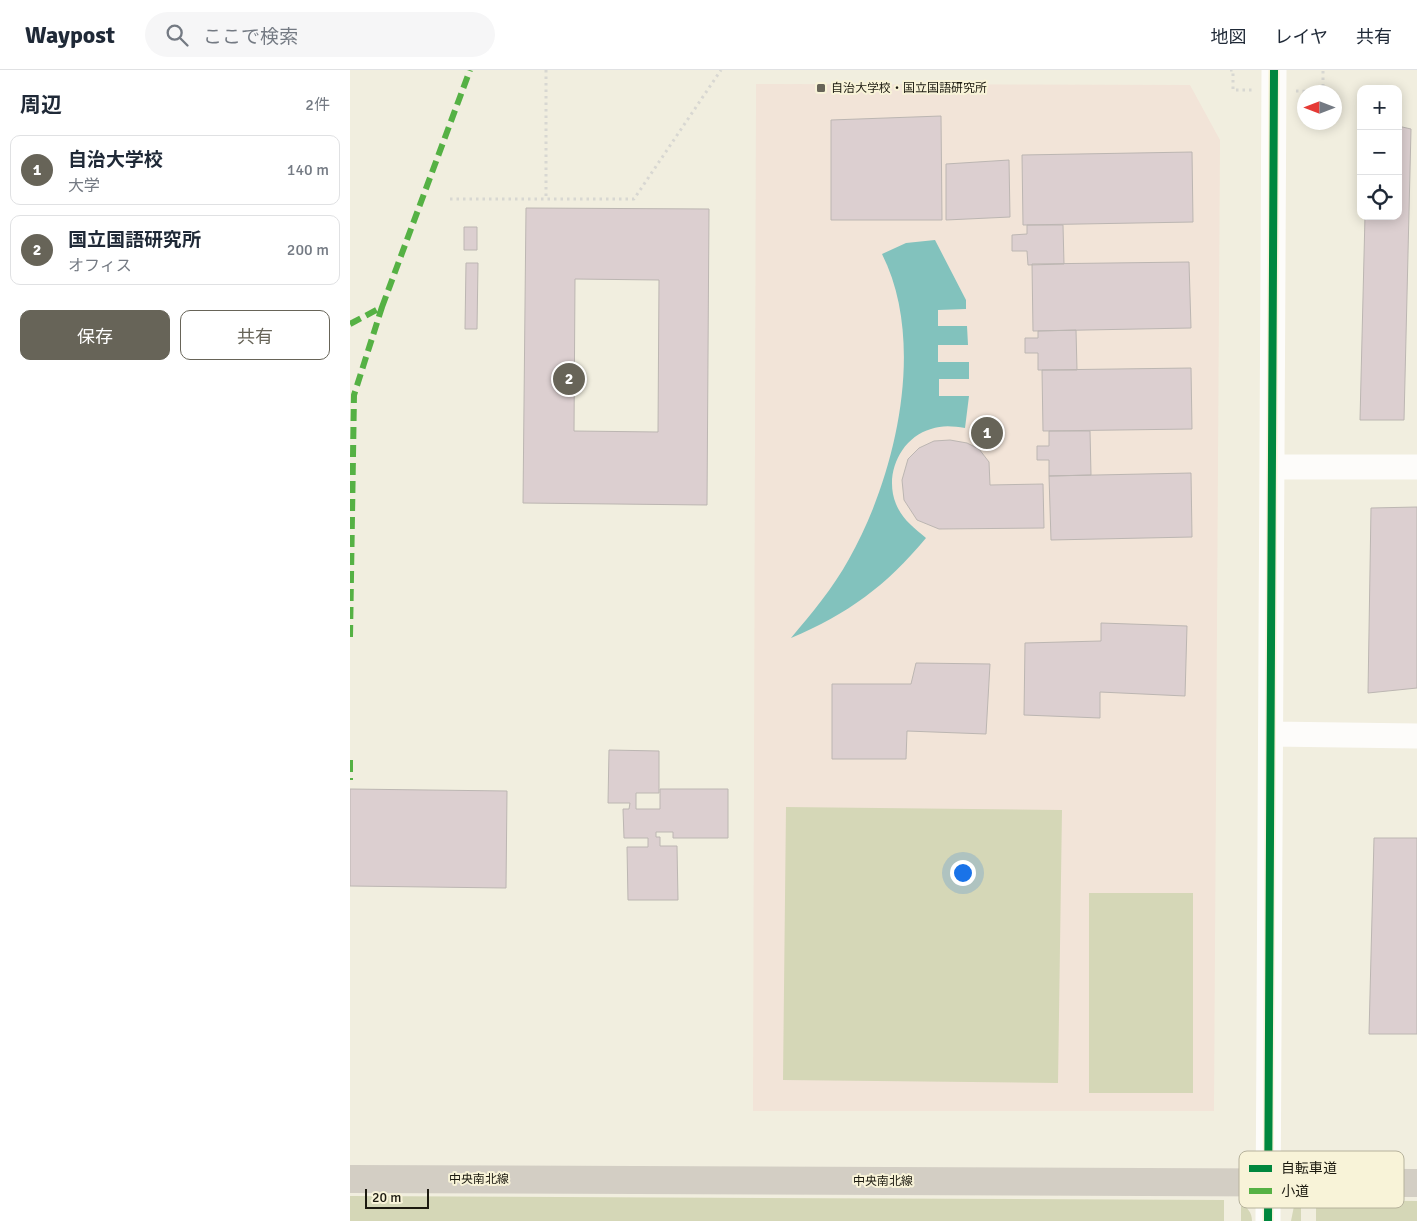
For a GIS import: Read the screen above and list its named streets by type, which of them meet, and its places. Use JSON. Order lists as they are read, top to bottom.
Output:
{
  "streets": {
    "main road": ["中央南北線"]
  },
  "places": {
    "transit": ["自治大学校・国立国語研究所"]
  },
  "legend": ["自転車道", "小道"],
  "scale_bar": "20 m",
  "north": "left",
  "page": {
    "header": "Waypost",
    "search": "ここで検索",
    "nav": ["地図", "レイヤ", "共有"],
    "heading": ["周辺", "2件"],
    "map_buttons": ["+", "−"],
    "list": [
      {
        "mark": "1",
        "name": "自治大学校",
        "note": "大学",
        "value": "140 m"
      },
      {
        "mark": "2",
        "name": "国立国語研究所",
        "note": "オフィス",
        "value": "200 m"
      }
    ],
    "buttons": ["保存", "共有"],
    "pins": ["2", "1"],
    "scale": "20 m"
  }
}
